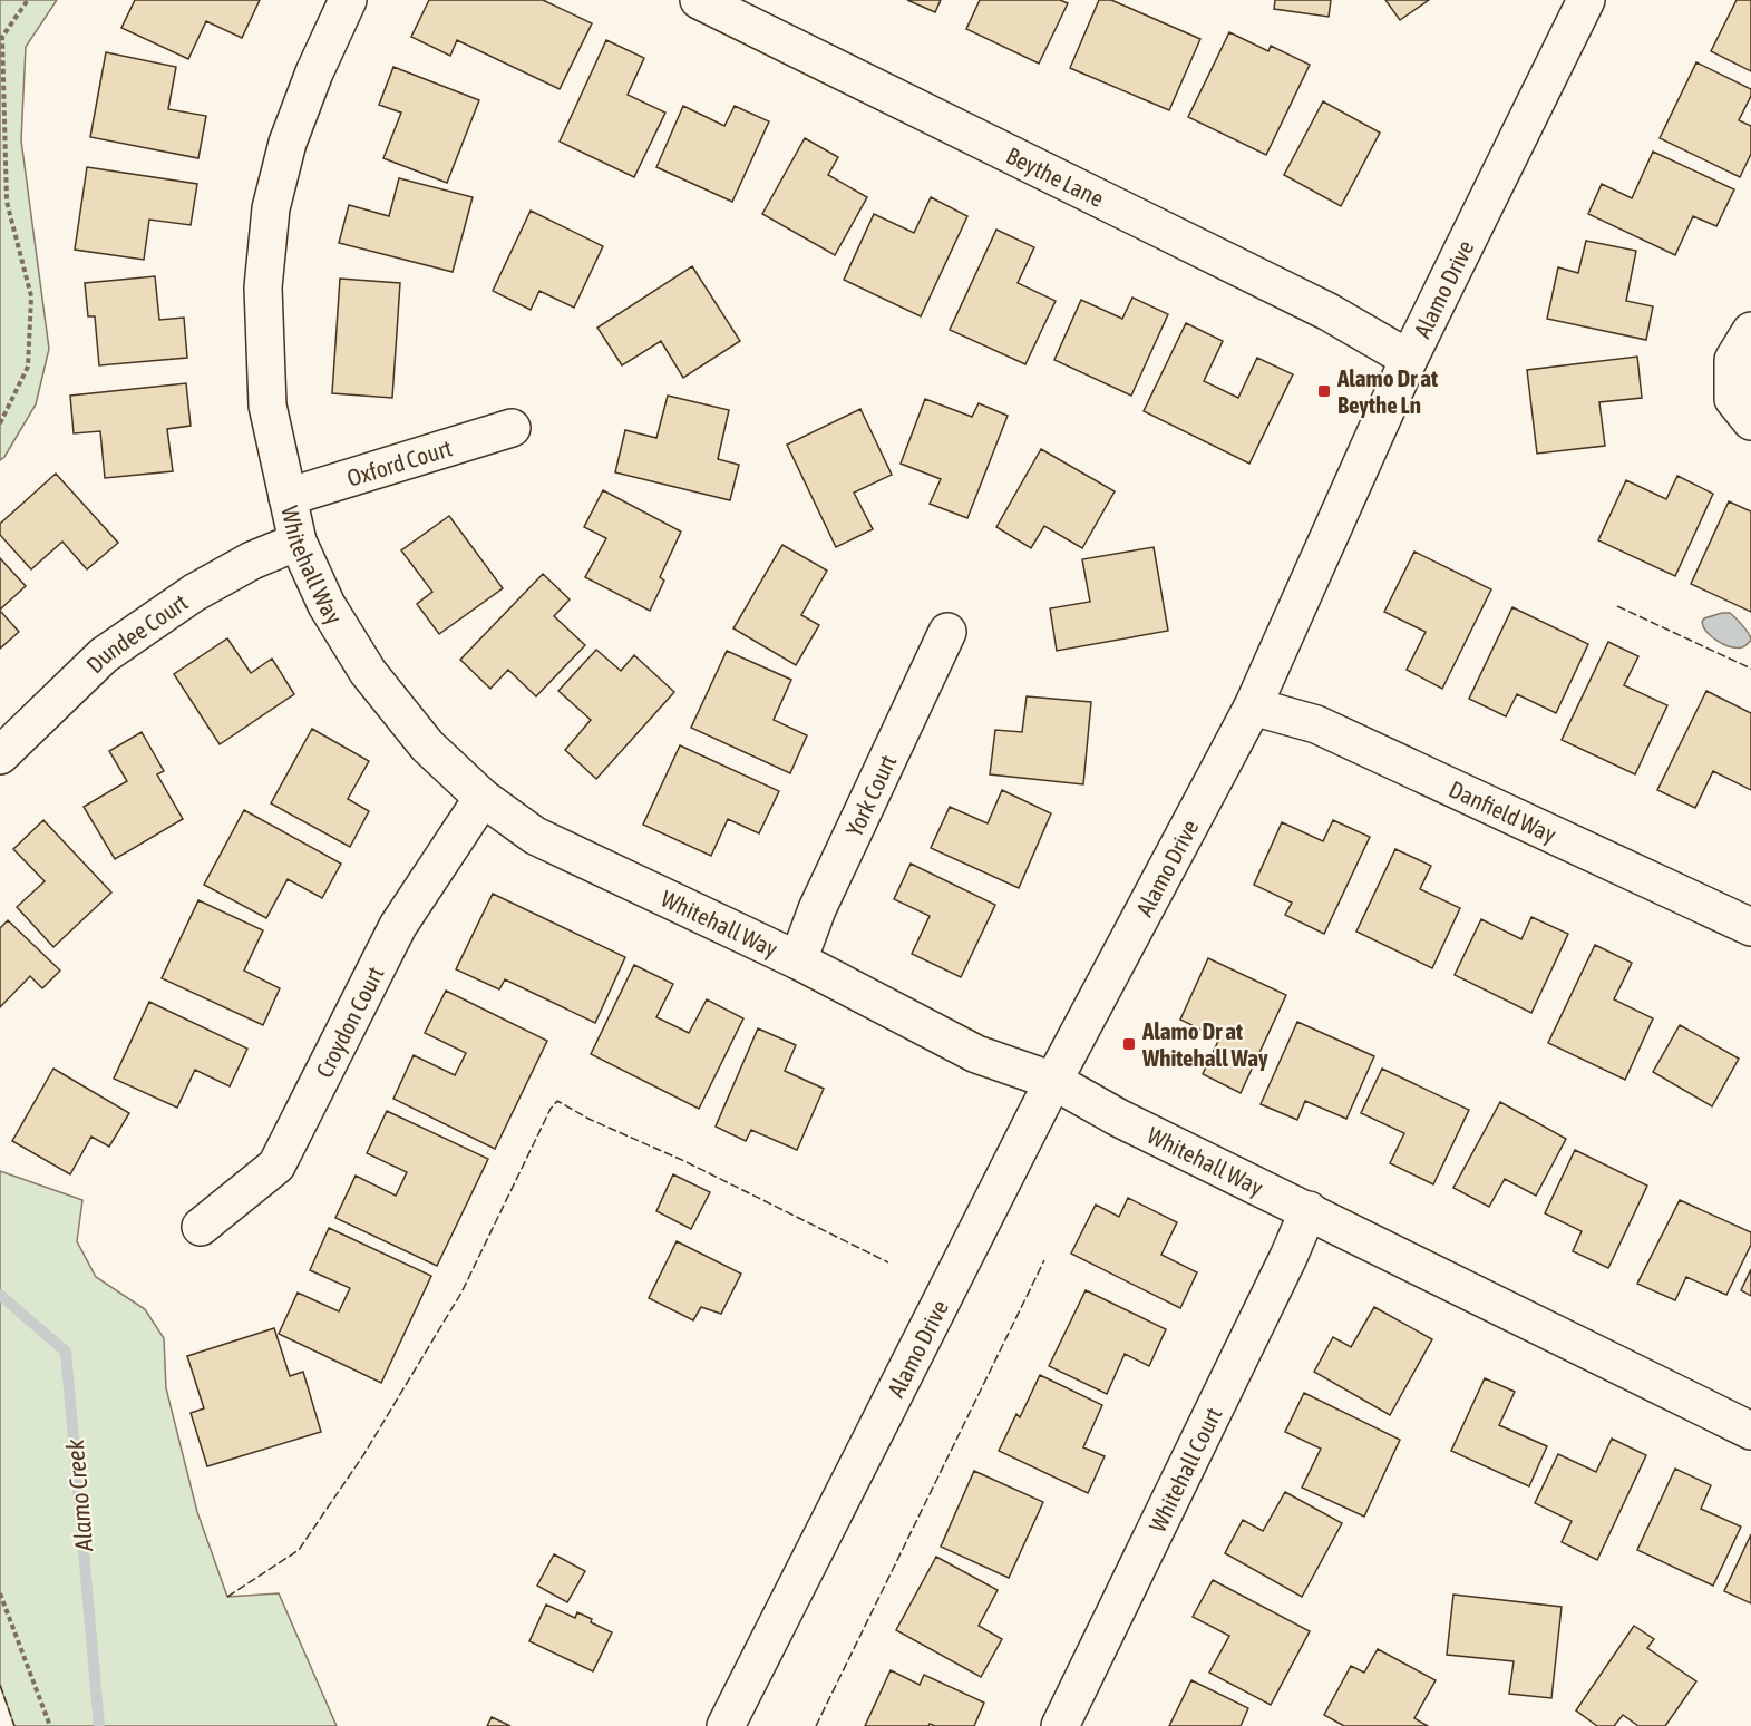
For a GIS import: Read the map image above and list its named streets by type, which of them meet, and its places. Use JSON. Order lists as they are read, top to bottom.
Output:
{
  "streets": {
    "street": [
      "Beythe Lane",
      "Alamo Drive",
      "Oxford Court",
      "Whitehall Way",
      "Dundee Court",
      "York Court",
      "Danfield Way",
      "Croydon Court",
      "Whitehall Court"
    ]
  },
  "crossings": [
    ["Beythe Lane", "Alamo Drive"],
    ["Alamo Drive", "Whitehall Way"],
    ["Alamo Drive", "Danfield Way"],
    ["Oxford Court", "Whitehall Way"],
    ["Whitehall Way", "Dundee Court"],
    ["Whitehall Way", "York Court"],
    ["Whitehall Way", "Croydon Court"],
    ["Whitehall Way", "Whitehall Court"]
  ],
  "water": ["Alamo Creek"],
  "places": {
    "transit": ["Alamo Dr at Beythe Ln", "Alamo Dr at Whitehall Way"]
  }
}
